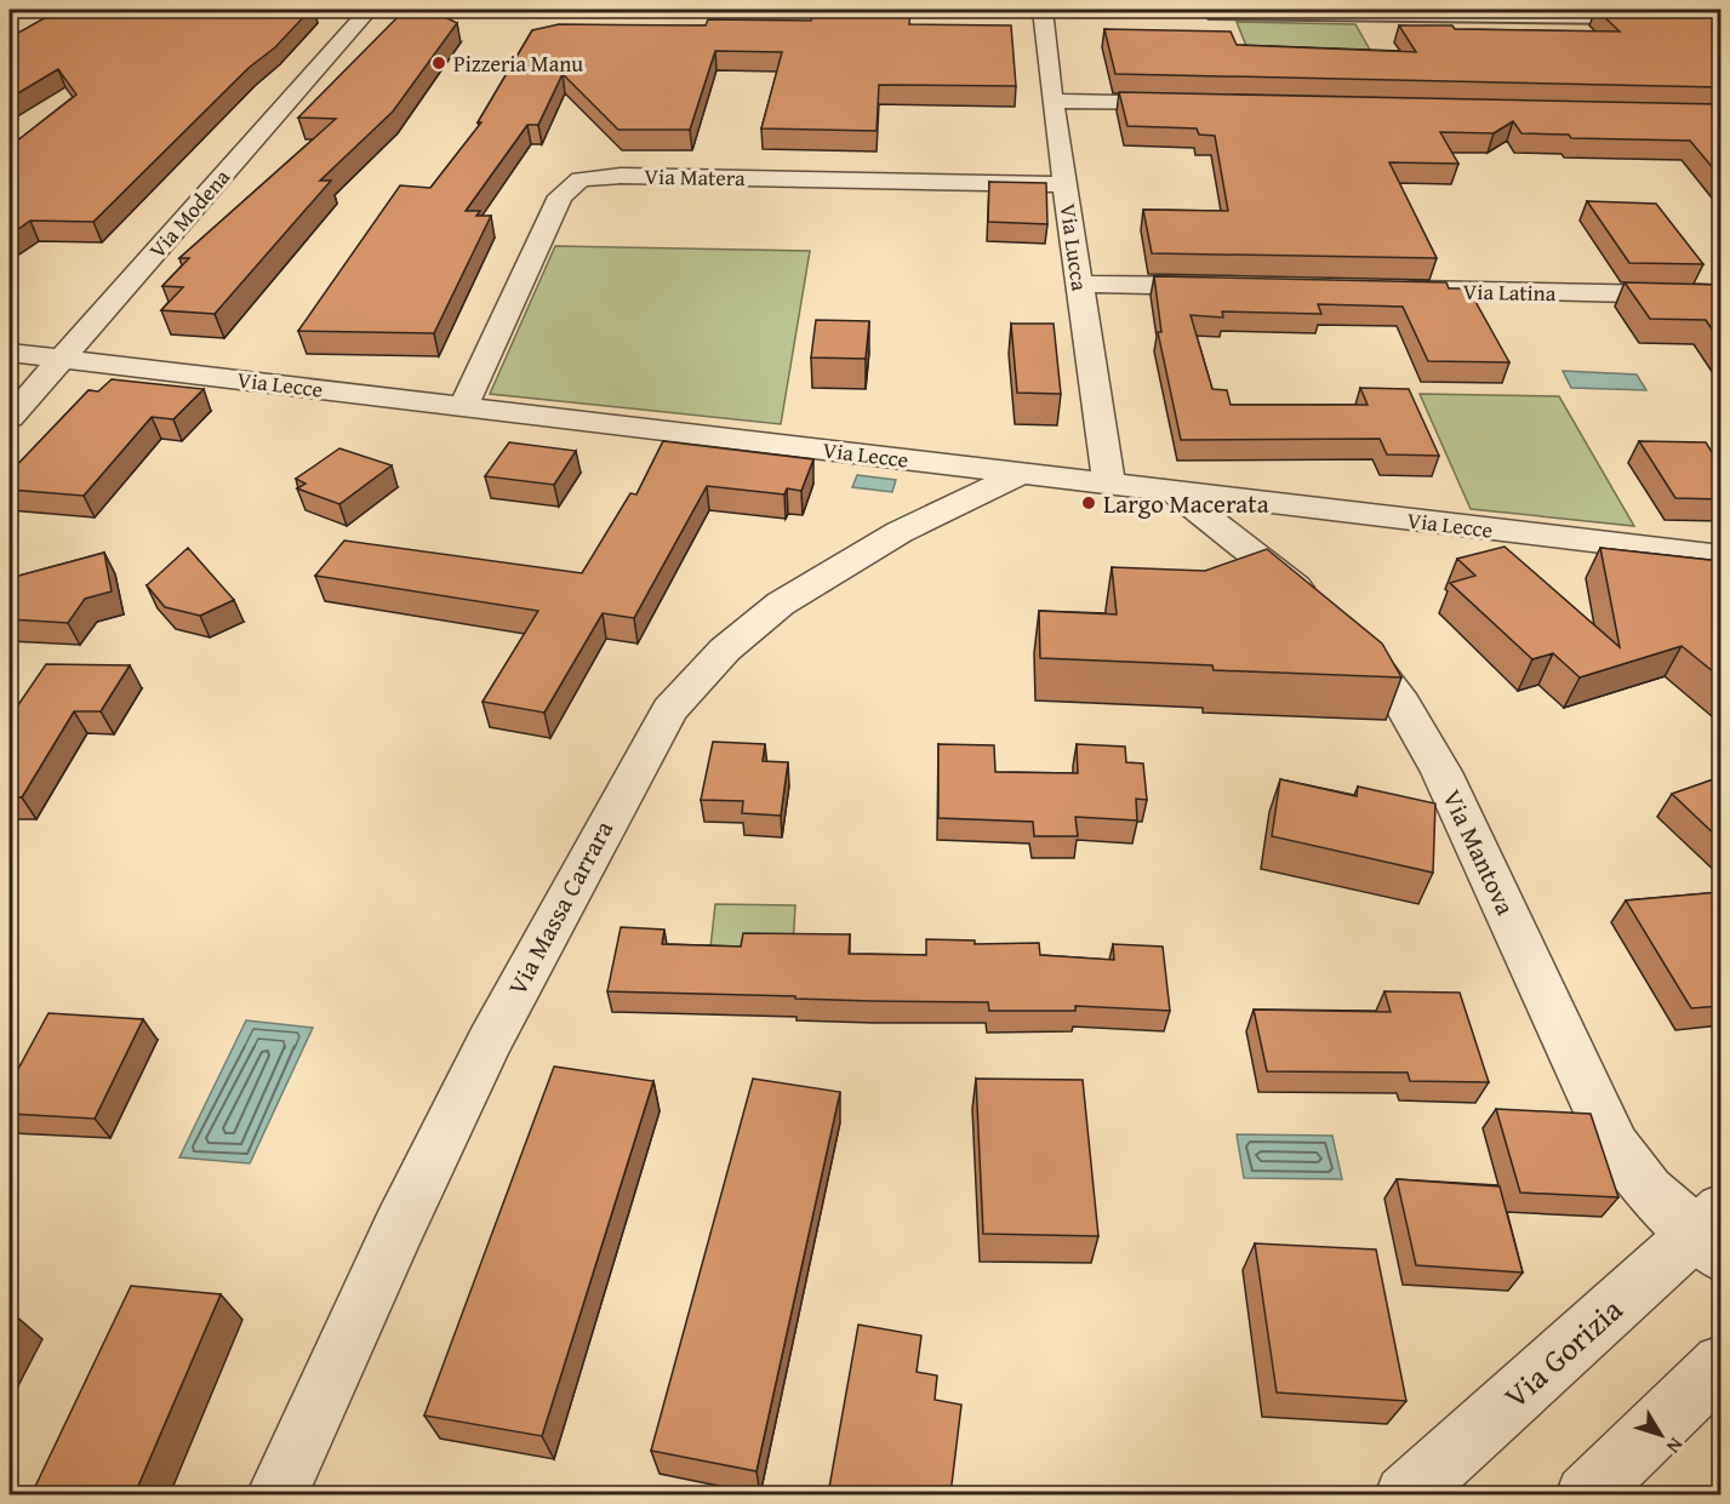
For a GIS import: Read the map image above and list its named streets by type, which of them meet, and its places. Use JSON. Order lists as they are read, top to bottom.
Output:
{
  "streets": {
    "street": [
      "Via Matera",
      "Via Modena",
      "Via Lucca",
      "Via Latina",
      "Via Lecce",
      "Via Mantova",
      "Via Massa Carrara",
      "Via Gorizia"
    ]
  },
  "crossings": [
    ["Via Matera", "Via Lucca"],
    ["Via Matera", "Via Lecce"],
    ["Via Modena", "Via Lecce"],
    ["Via Lucca", "Via Lecce"],
    ["Via Lecce", "Via Mantova"],
    ["Via Lecce", "Via Massa Carrara"],
    ["Via Mantova", "Via Gorizia"]
  ],
  "places": ["Pizzeria Manu", "Largo Macerata"],
  "north": "bottom right"
}
